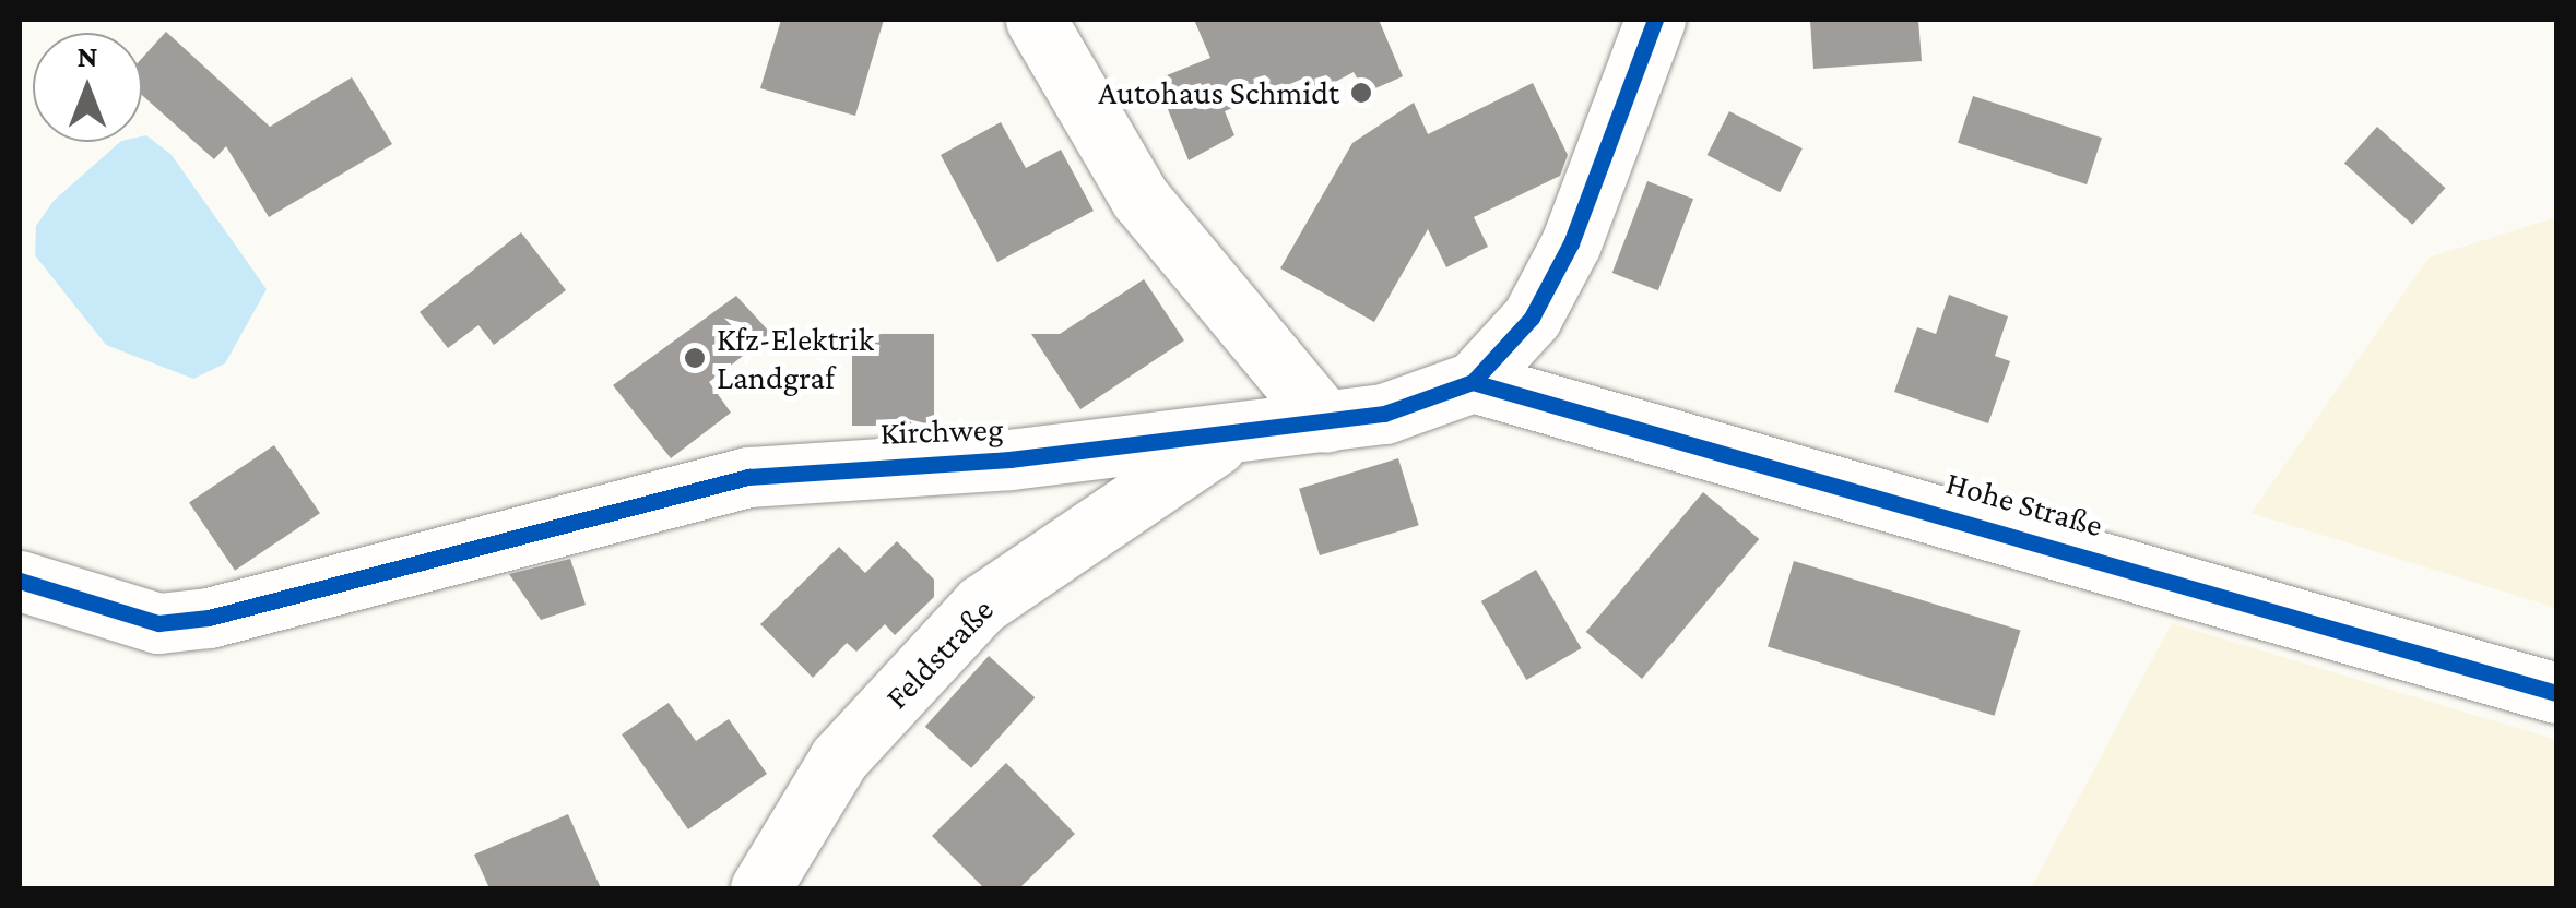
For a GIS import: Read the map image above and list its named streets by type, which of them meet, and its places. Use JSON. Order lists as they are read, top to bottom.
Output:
{
  "streets": {
    "street": ["Kirchweg", "Hohe Straße", "Feldstraße"]
  },
  "crossings": [
    ["Kirchweg", "Hohe Straße"],
    ["Kirchweg", "Feldstraße"]
  ],
  "places": ["Autohaus Schmidt", "Kfz-Elektrik Landgraf"],
  "north": "top"
}
